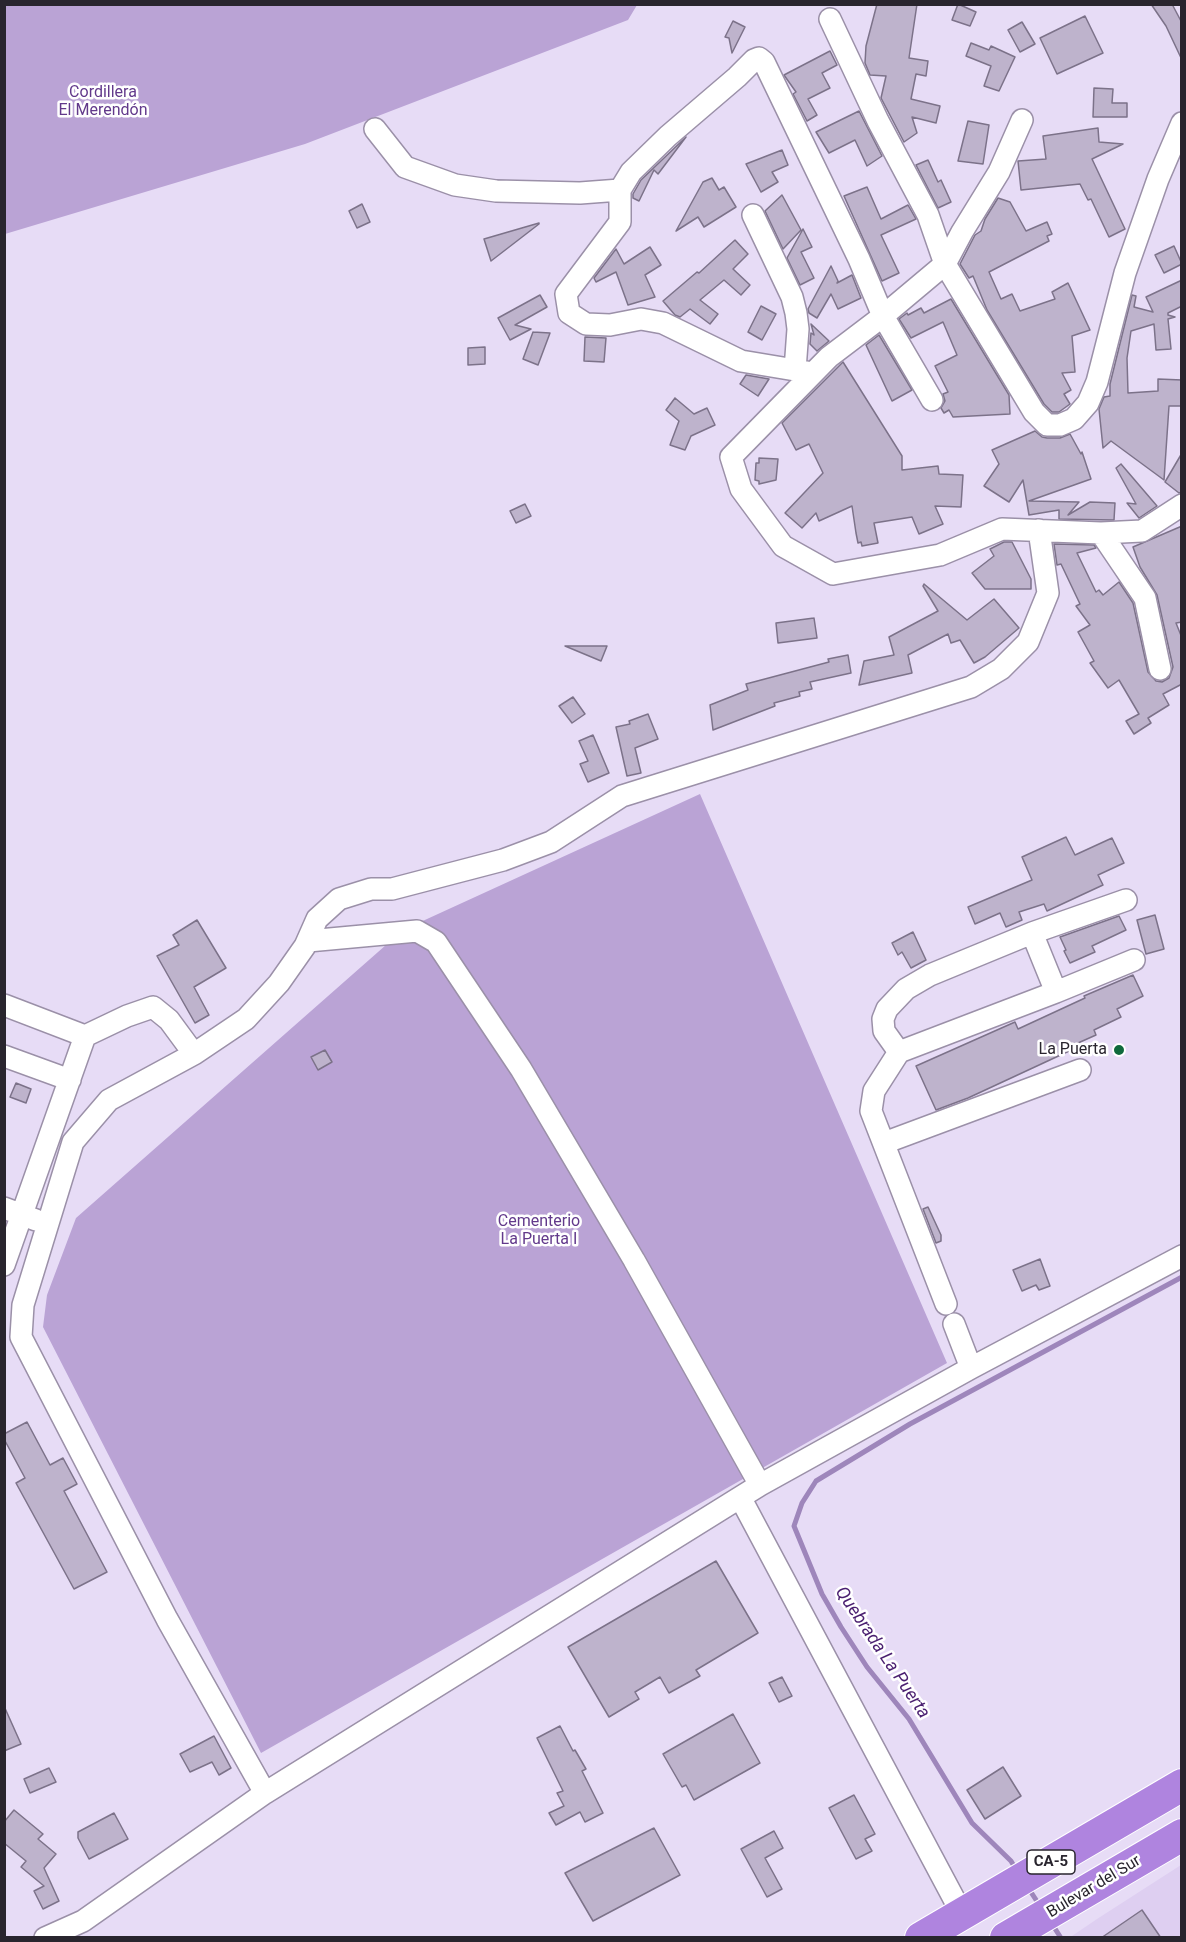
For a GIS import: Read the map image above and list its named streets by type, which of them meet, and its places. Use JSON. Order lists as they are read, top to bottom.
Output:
{
  "streets": {
    "highway": ["CA-5", "Bulevar del Sur"]
  },
  "water": ["Quebrada La Puerta"],
  "parks": ["Cordillera El Merendón", "Cementerio La Puerta I"],
  "places": ["La Puerta"]
}
